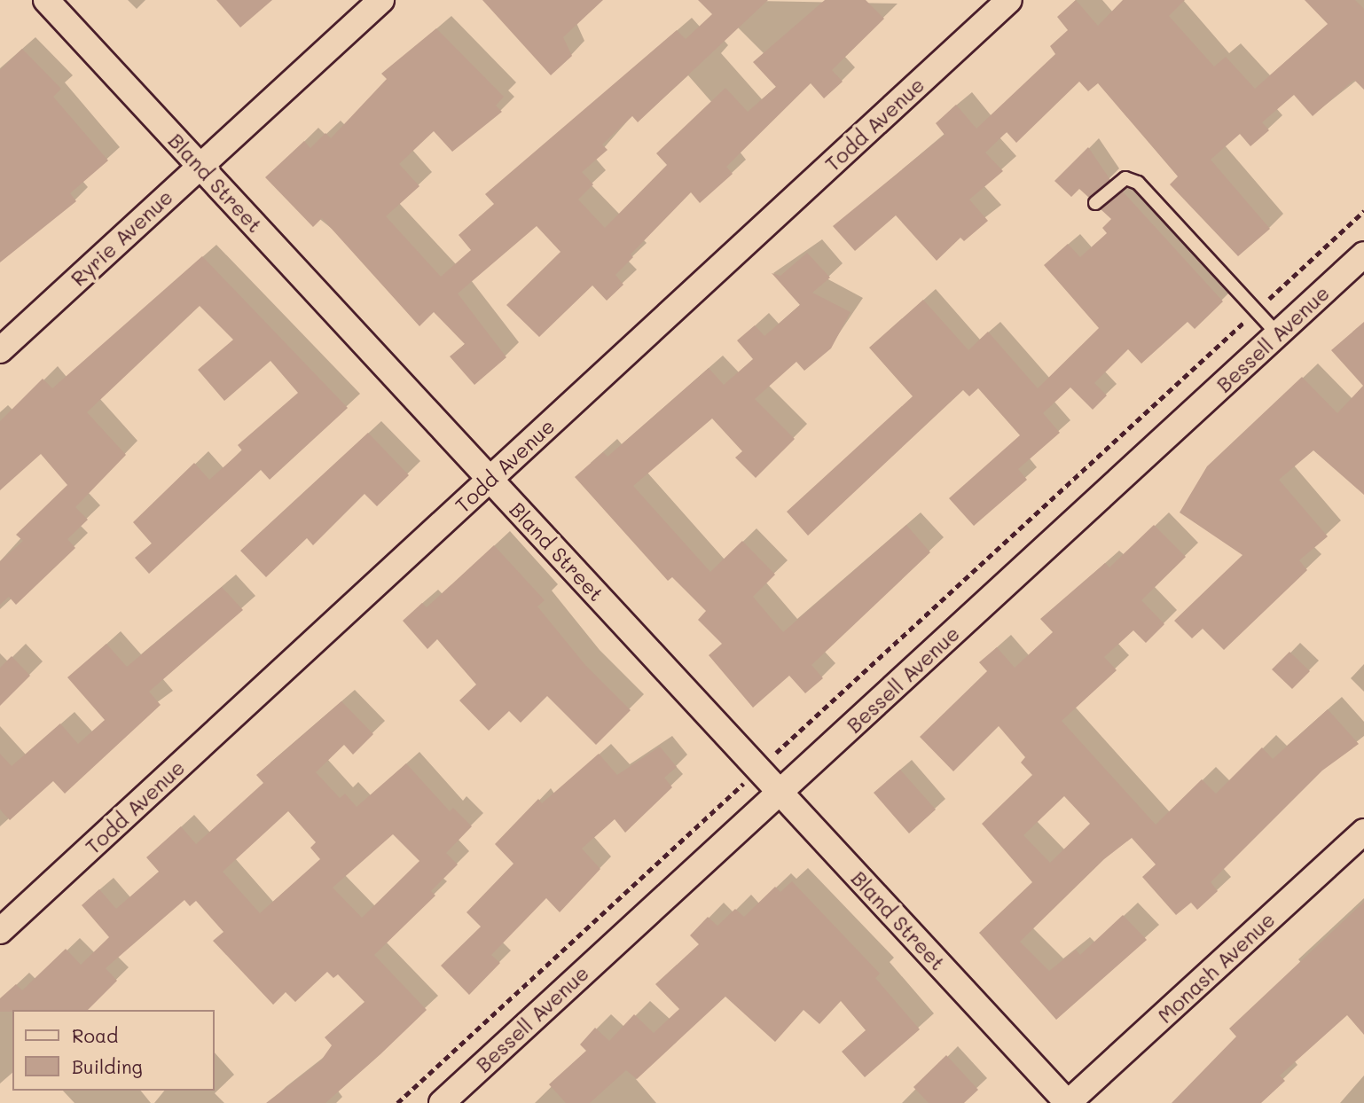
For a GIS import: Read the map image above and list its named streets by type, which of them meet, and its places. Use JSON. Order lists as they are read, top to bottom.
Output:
{
  "streets": {
    "street": [
      "Todd Avenue",
      "Bland Street",
      "Ryrie Avenue",
      "Bessell Avenue",
      "Monash Avenue"
    ]
  },
  "crossings": [
    ["Todd Avenue", "Bland Street"],
    ["Bland Street", "Ryrie Avenue"],
    ["Bland Street", "Bessell Avenue"],
    ["Bland Street", "Monash Avenue"]
  ],
  "legend": ["Road", "Building"]
}
